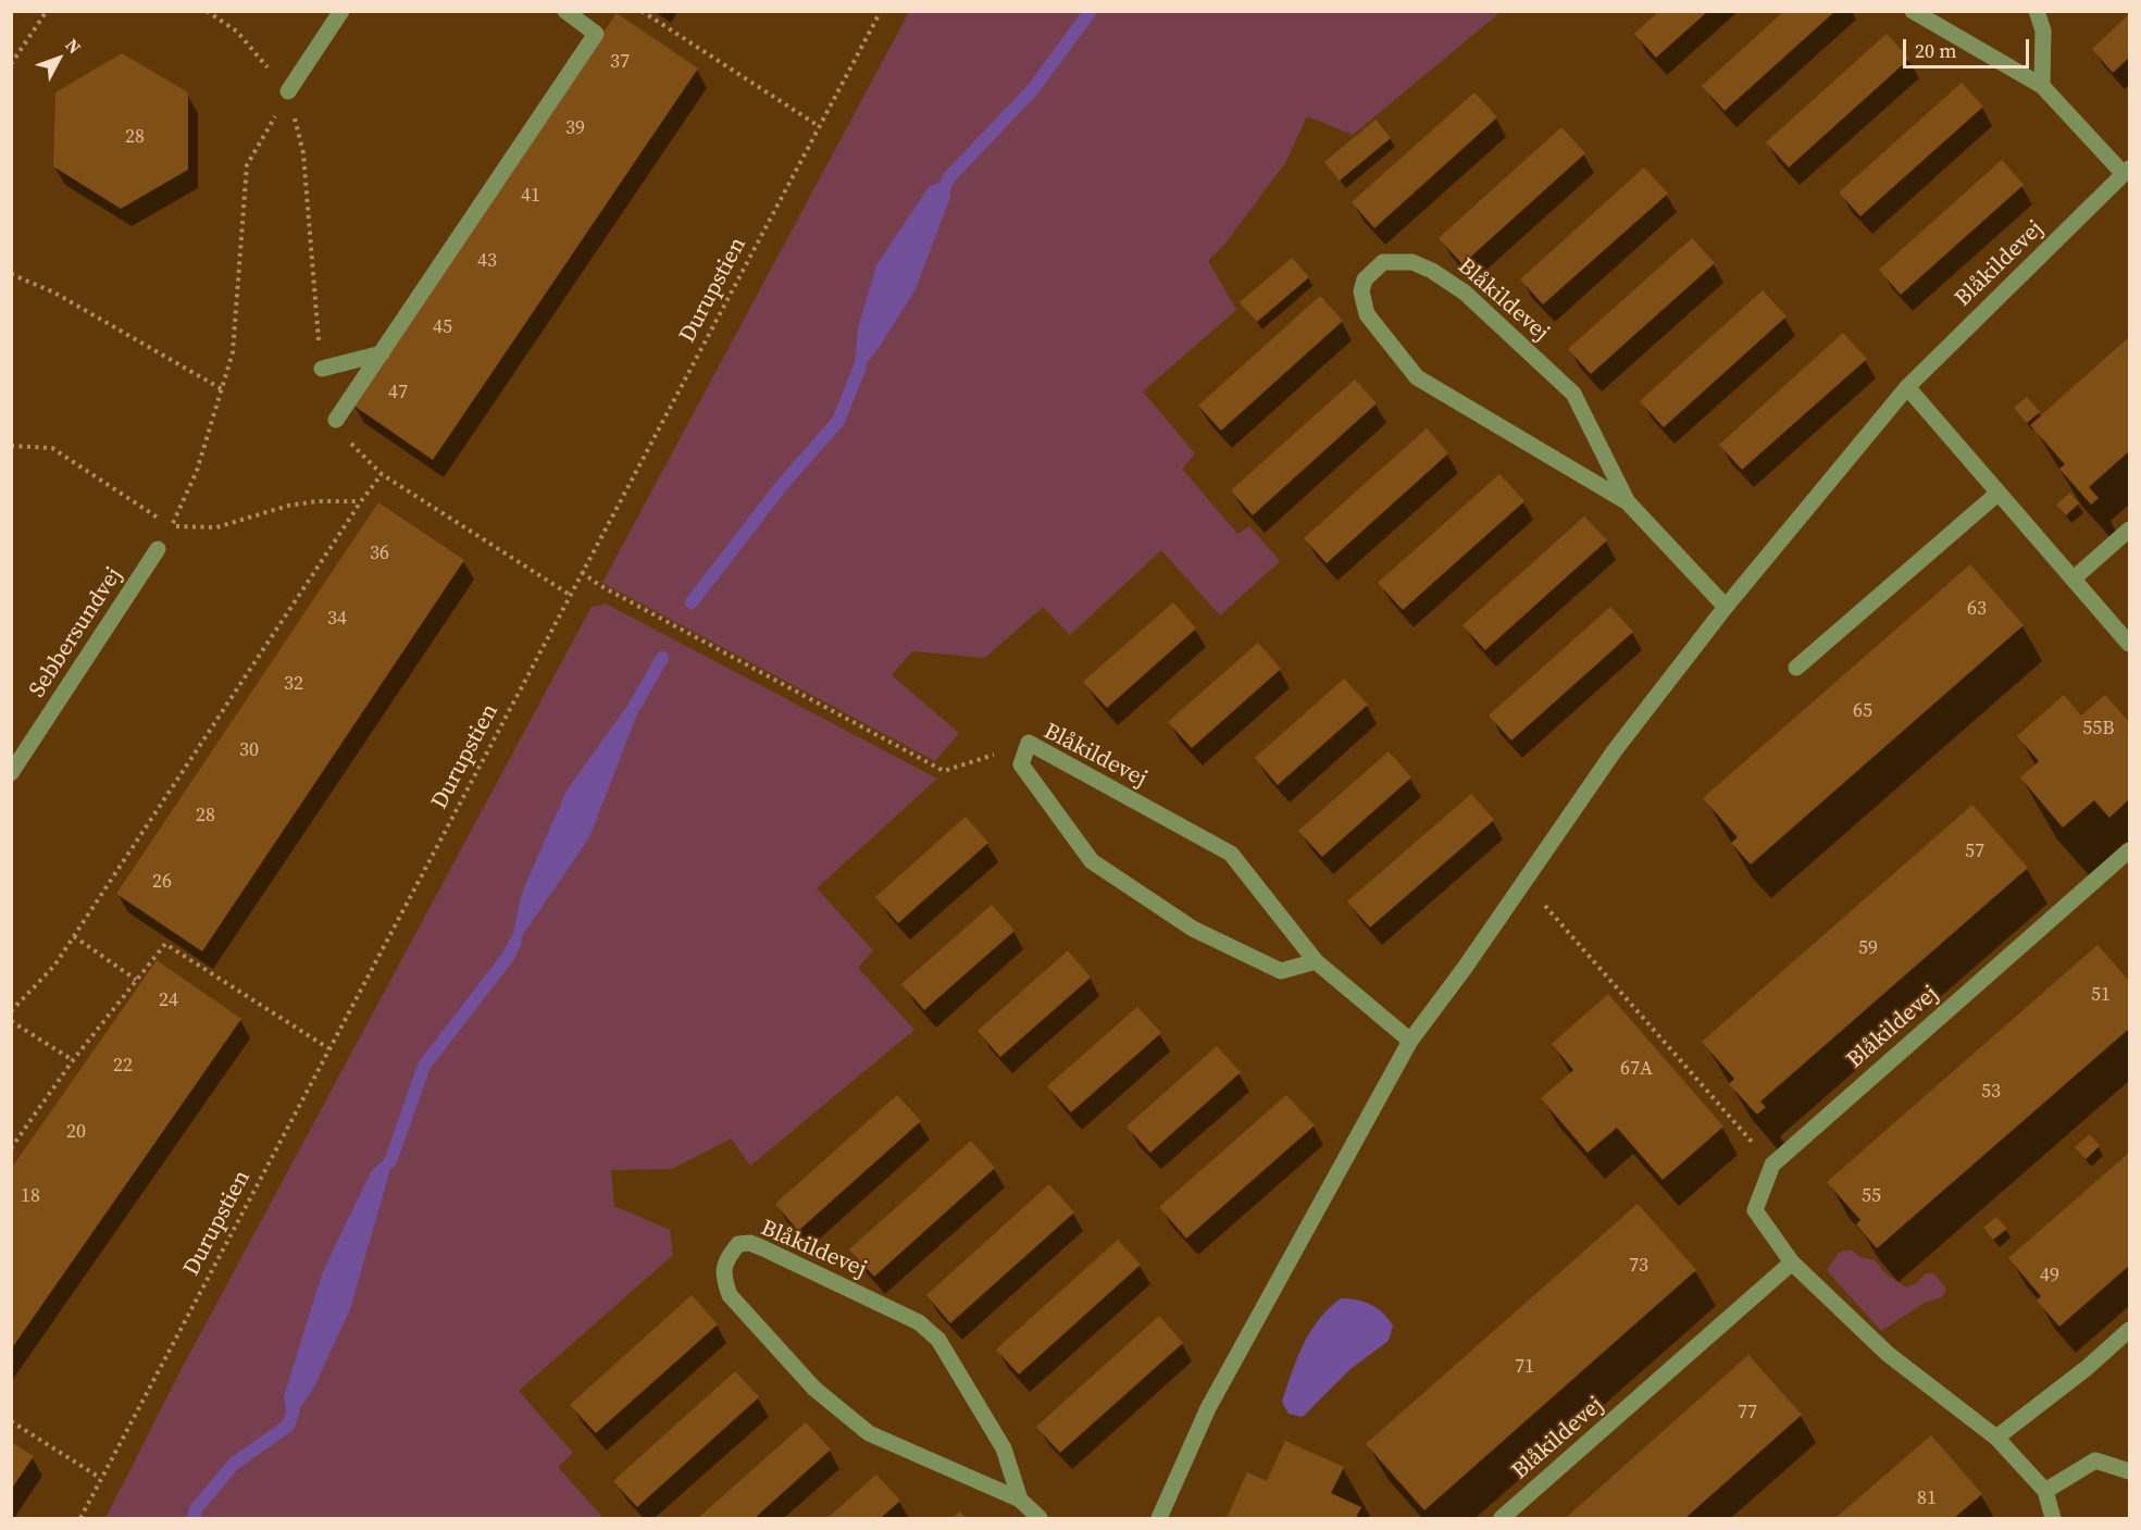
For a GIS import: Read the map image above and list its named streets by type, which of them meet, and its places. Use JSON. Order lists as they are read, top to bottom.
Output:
{
  "streets": {
    "street": ["Blåkildevej", "Sebbersundvej"],
    "path": ["Durupstien"]
  },
  "house_numbers": [
    "37",
    "39",
    "28",
    "41",
    "43",
    "45",
    "47",
    "36",
    "63",
    "34",
    "32",
    "65",
    "55B",
    "30",
    "28",
    "57",
    "26",
    "59",
    "51",
    "24",
    "22",
    "67A",
    "53",
    "20",
    "18",
    "55",
    "73",
    "49",
    "71",
    "77",
    "81"
  ],
  "scale_bar": "20 m",
  "north": "top right"
}
